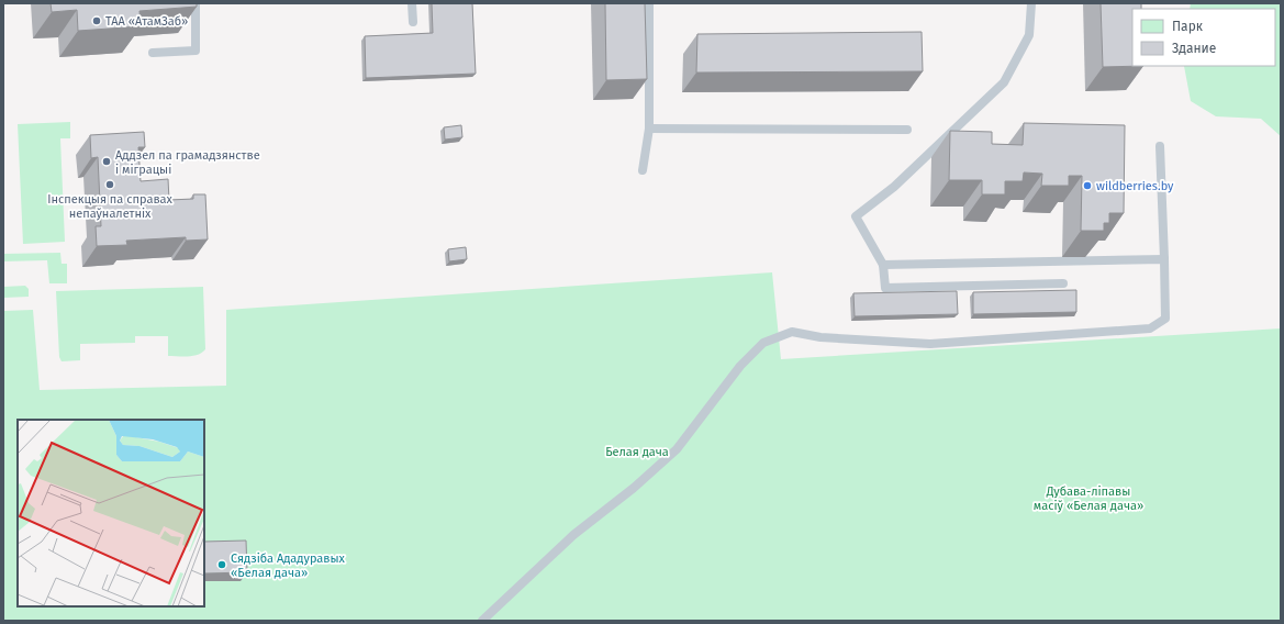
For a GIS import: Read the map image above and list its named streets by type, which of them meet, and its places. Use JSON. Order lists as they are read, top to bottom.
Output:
{
  "parks": ["Белая дача", "Дубава-ліпавы масіў «Белая дача»"],
  "places": [
    "ТАА «АтамЗаб»",
    "Аддзел па грамадзянстве і міграцыі",
    "Інспекцыя па справах непаўналетніх",
    "wildberries.by",
    "Сядзіба Ададуравых «Белая дача»"
  ],
  "legend": ["Парк", "Здание"]
}
